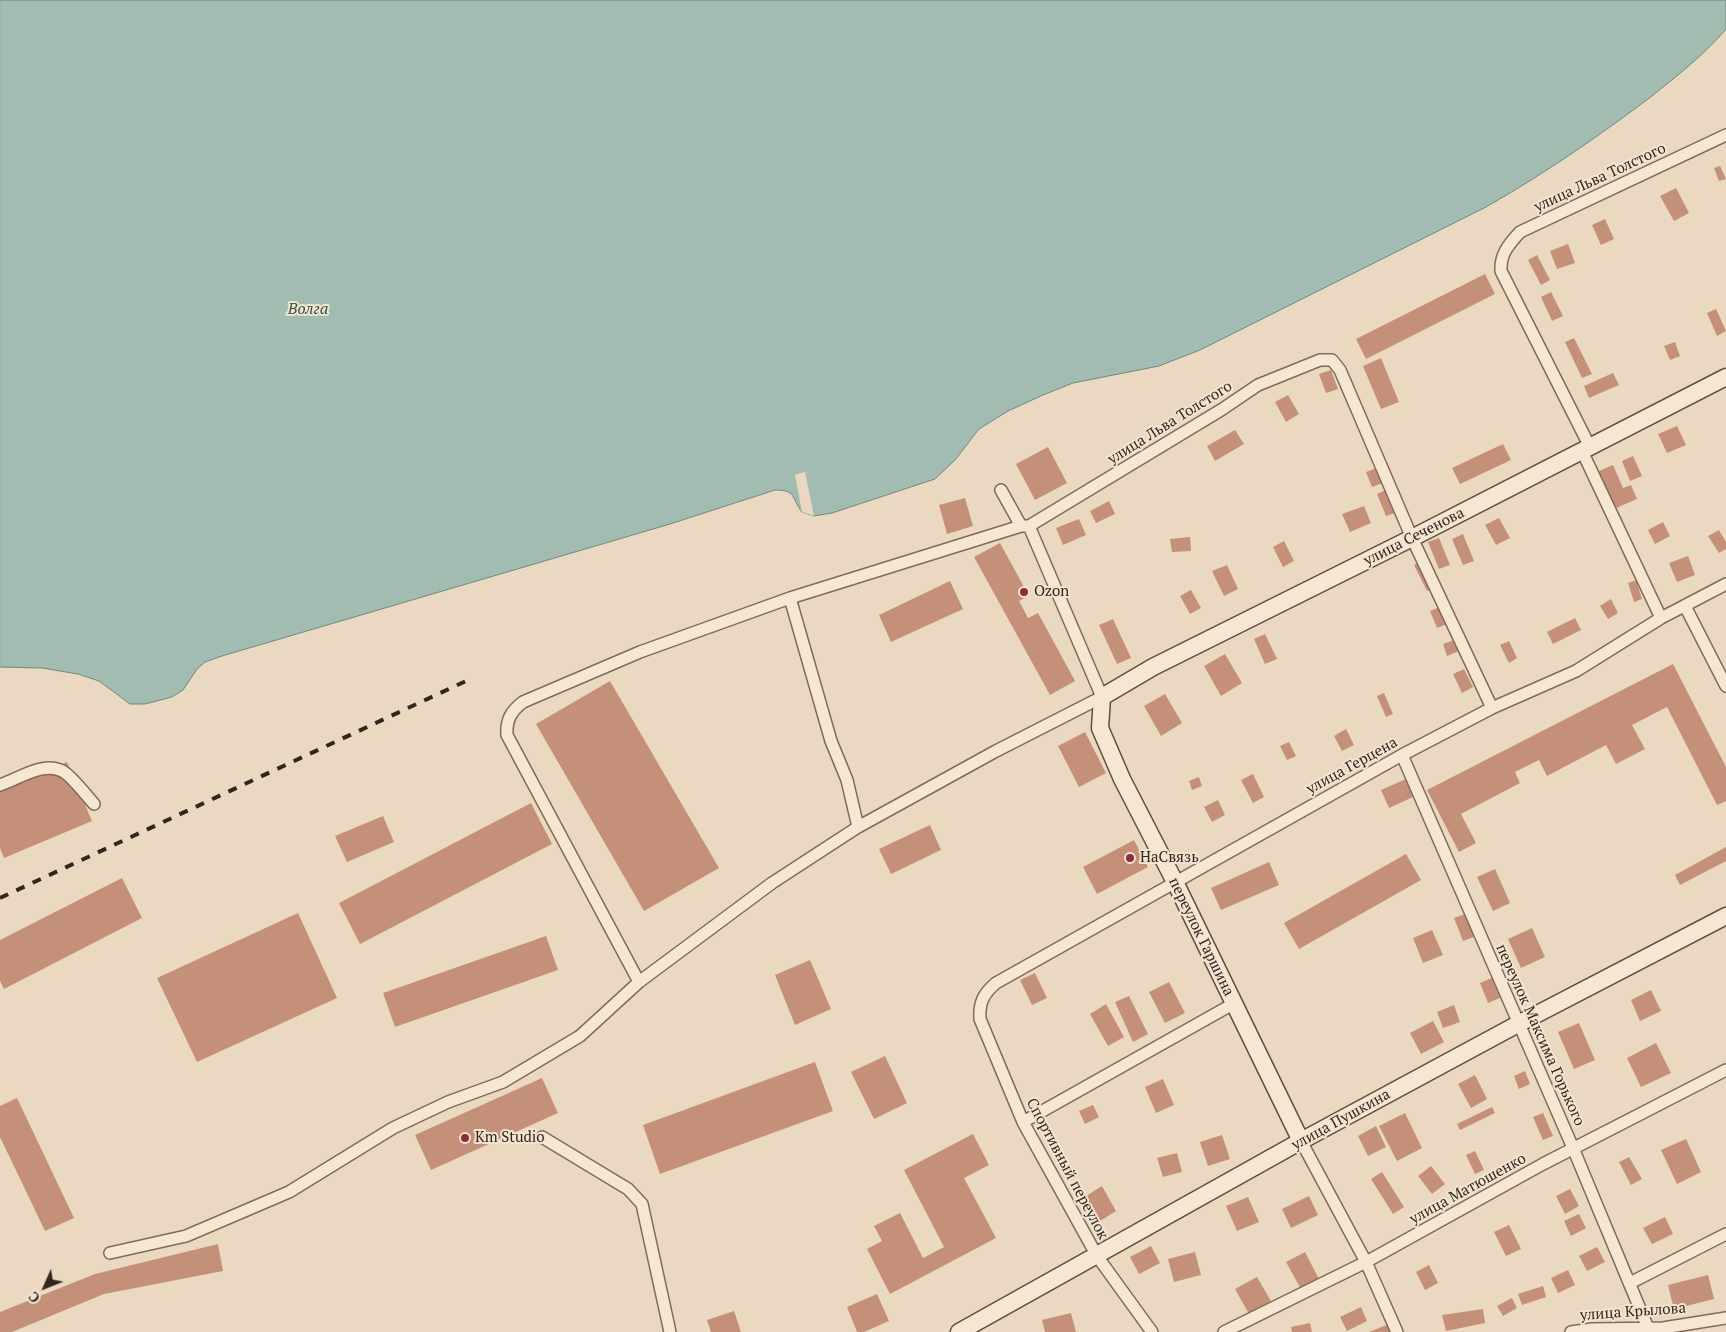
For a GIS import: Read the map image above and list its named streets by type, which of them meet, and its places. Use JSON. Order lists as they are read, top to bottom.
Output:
{
  "streets": {
    "main road": ["улица Сеченова", "переулок Гаршина", "улица Пушкина"],
    "street": [
      "улица Льва Толстого",
      "улица Герцена",
      "переулок Максима Горького",
      "Спортивный переулок",
      "улица Матюшенко",
      "улица Крылова"
    ]
  },
  "crossings": [
    ["улица Льва Толстого", "улица Сеченова"],
    ["улица Льва Толстого", "переулок Гаршина"],
    ["улица Сеченова", "переулок Гаршина"],
    ["улица Герцена", "переулок Гаршина"],
    ["улица Герцена", "переулок Максима Горького"],
    ["улица Герцена", "Спортивный переулок"],
    ["переулок Гаршина", "улица Пушкина"],
    ["переулок Максима Горького", "улица Пушкина"],
    ["переулок Максима Горького", "улица Матюшенко"],
    ["переулок Максима Горького", "улица Крылова"],
    ["улица Пушкина", "Спортивный переулок"]
  ],
  "water": ["Волга"],
  "places": ["Ozon", "НаСвязь", "Кm Studio"],
  "north": "bottom left"
}
